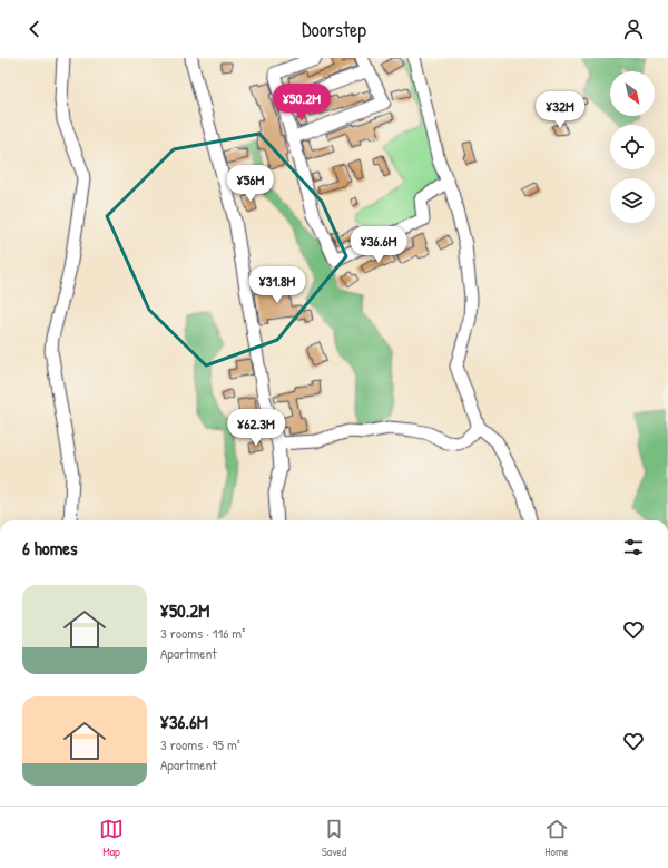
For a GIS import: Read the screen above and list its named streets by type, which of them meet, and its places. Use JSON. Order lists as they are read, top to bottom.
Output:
{
  "north": "bottom right",
  "page": {
    "header": "Doorstep",
    "price": [
      "¥50.2M",
      "¥32M",
      "¥56M",
      "¥36.6M",
      "¥31.8M",
      "¥62.3M"
    ],
    "heading": "6 homes",
    "list": [
      {
        "name": "¥50.2M",
        "note": "3 rooms · 116 m² · Apartment"
      },
      {
        "name": "¥36.6M",
        "note": "3 rooms · 95 m² · Apartment"
      }
    ],
    "tabs": ["Map", "Saved", "Home"]
  }
}
